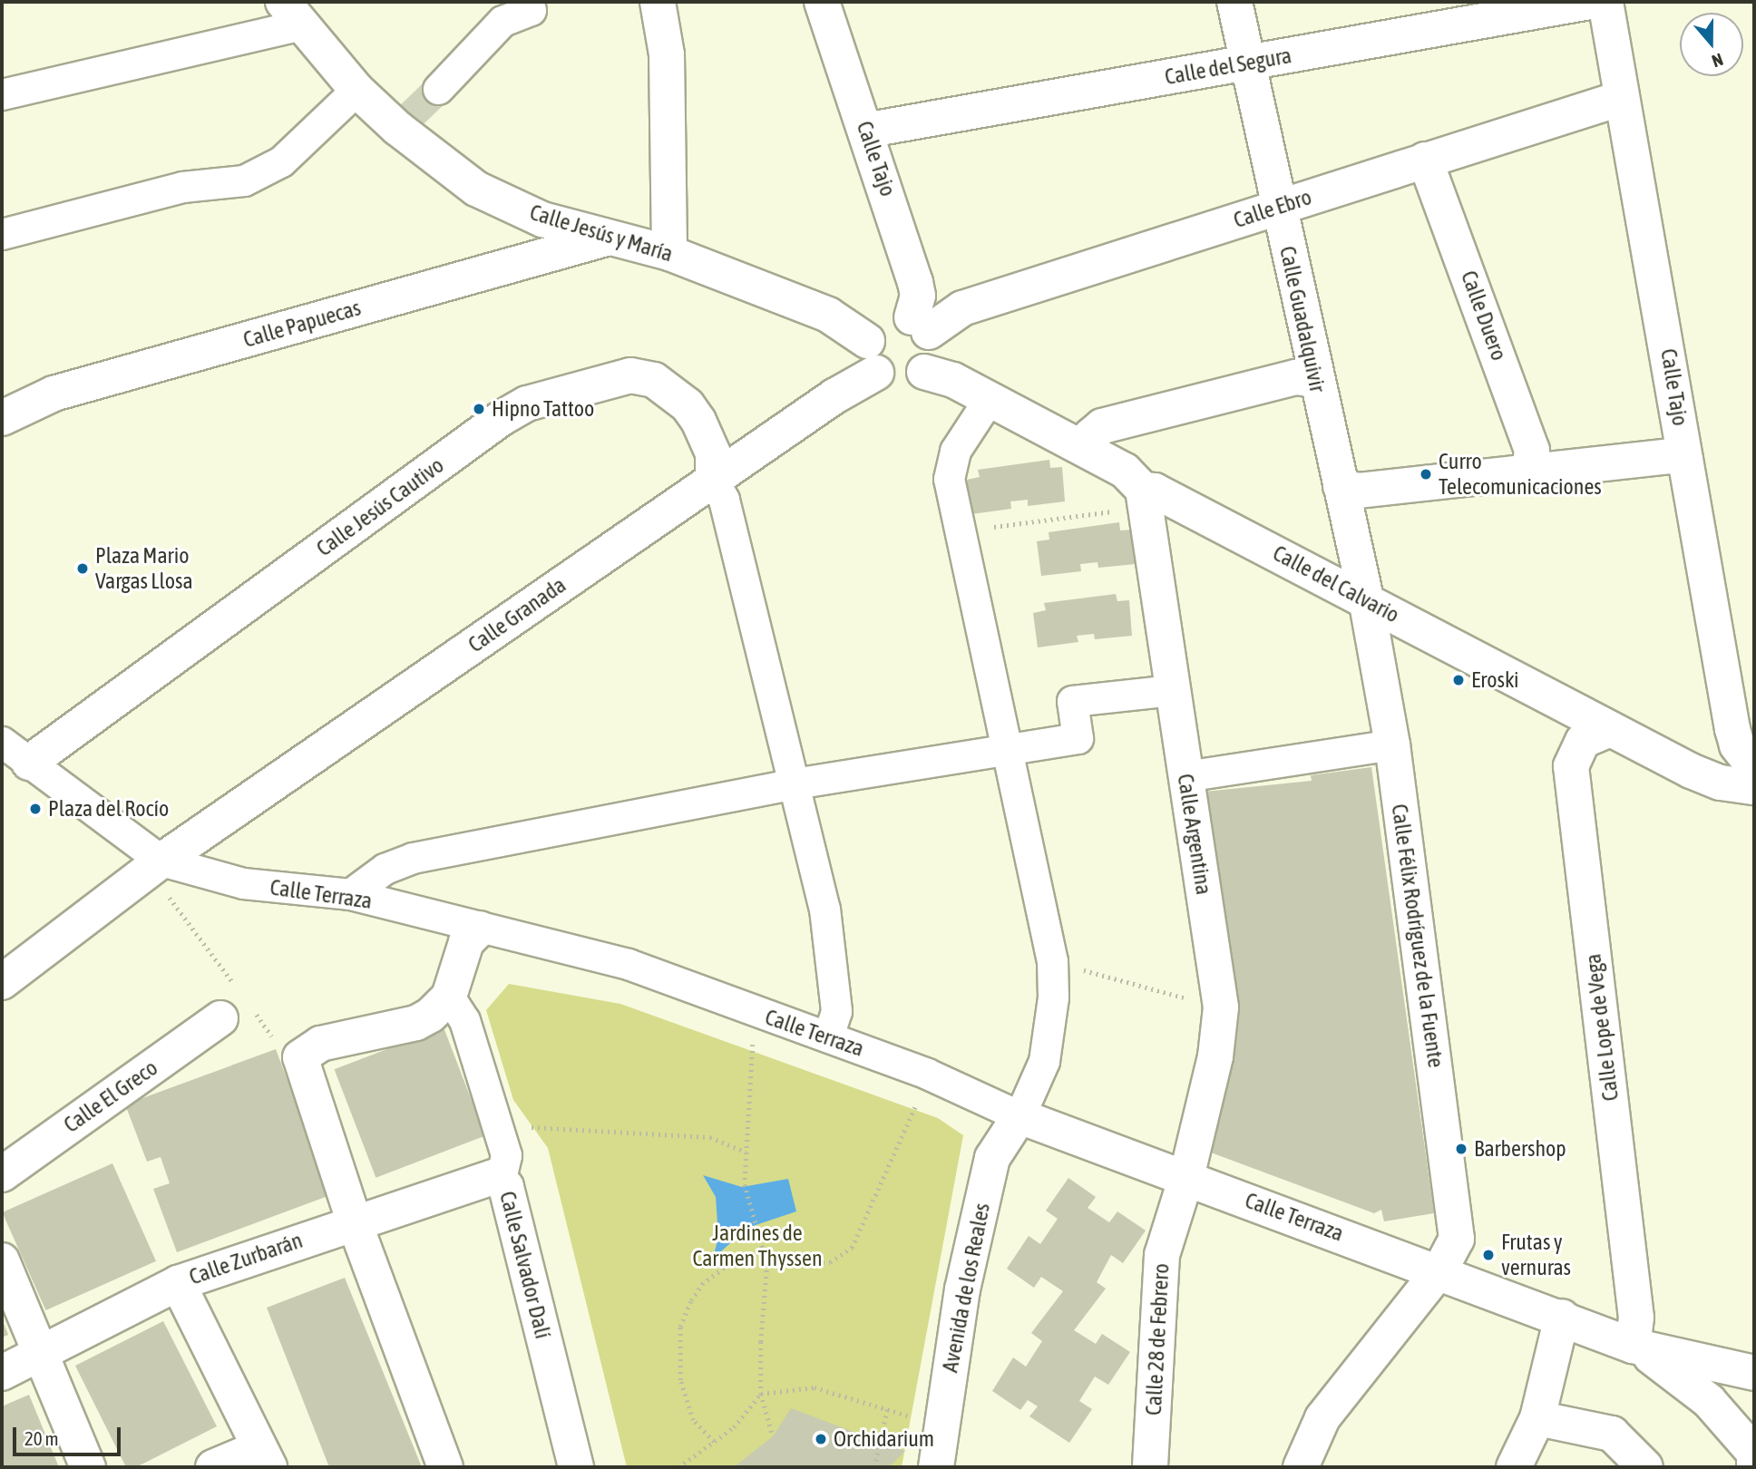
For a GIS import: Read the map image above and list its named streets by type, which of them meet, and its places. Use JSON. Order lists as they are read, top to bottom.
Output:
{
  "streets": {
    "street": [
      "Calle del Segura",
      "Calle Tajo",
      "Calle Ebro",
      "Calle Jesús y María",
      "Calle Duero",
      "Calle Guadalquivir",
      "Calle Papuecas",
      "Calle Jesús Cautivo",
      "Calle del Calvario",
      "Calle Granada",
      "Calle Argentina",
      "Calle Terraza",
      "Calle Félix Rodríguez de la Fuente",
      "Calle Lope de Vega",
      "Calle El Greco",
      "Calle Zurbarán",
      "Calle Salvador Dalí",
      "Avenida de los Reales",
      "Calle 28 de Febrero"
    ]
  },
  "crossings": [
    ["Calle del Segura", "Calle Tajo"],
    ["Calle del Segura", "Calle Guadalquivir"],
    ["Calle Tajo", "Calle Ebro"],
    ["Calle Tajo", "Calle Jesús y María"],
    ["Calle Tajo", "Calle del Calvario"],
    ["Calle Tajo", "Calle Granada"],
    ["Calle Ebro", "Calle Jesús y María"],
    ["Calle Ebro", "Calle Duero"],
    ["Calle Ebro", "Calle Guadalquivir"],
    ["Calle Ebro", "Calle del Calvario"],
    ["Calle Ebro", "Calle Granada"],
    ["Calle Jesús y María", "Calle Papuecas"],
    ["Calle Jesús y María", "Calle del Calvario"],
    ["Calle Jesús y María", "Calle Granada"],
    ["Calle Guadalquivir", "Calle del Calvario"],
    ["Calle Guadalquivir", "Calle Félix Rodríguez de la Fuente"],
    ["Calle Jesús Cautivo", "Calle Granada"],
    ["Calle Jesús Cautivo", "Calle Terraza"],
    ["Calle del Calvario", "Calle Granada"],
    ["Calle del Calvario", "Calle Argentina"],
    ["Calle del Calvario", "Calle Félix Rodríguez de la Fuente"],
    ["Calle del Calvario", "Calle Lope de Vega"],
    ["Calle Granada", "Calle Terraza"],
    ["Calle Argentina", "Calle Terraza"],
    ["Calle Argentina", "Calle 28 de Febrero"],
    ["Calle Terraza", "Calle Félix Rodríguez de la Fuente"],
    ["Calle Terraza", "Calle Lope de Vega"],
    ["Calle Terraza", "Avenida de los Reales"],
    ["Calle Terraza", "Calle 28 de Febrero"],
    ["Calle Zurbarán", "Calle Salvador Dalí"]
  ],
  "parks": ["Jardines de Carmen Thyssen"],
  "places": [
    "Hipno Tattoo",
    "Curro Telecomunicaciones",
    "Plaza Mario Vargas Llosa",
    "Eroski",
    "Plaza del Rocío",
    "Barbershop",
    "Frutas y vernuras",
    "Orchidarium"
  ],
  "scale_bar": "20 m",
  "north": "bottom"
}
